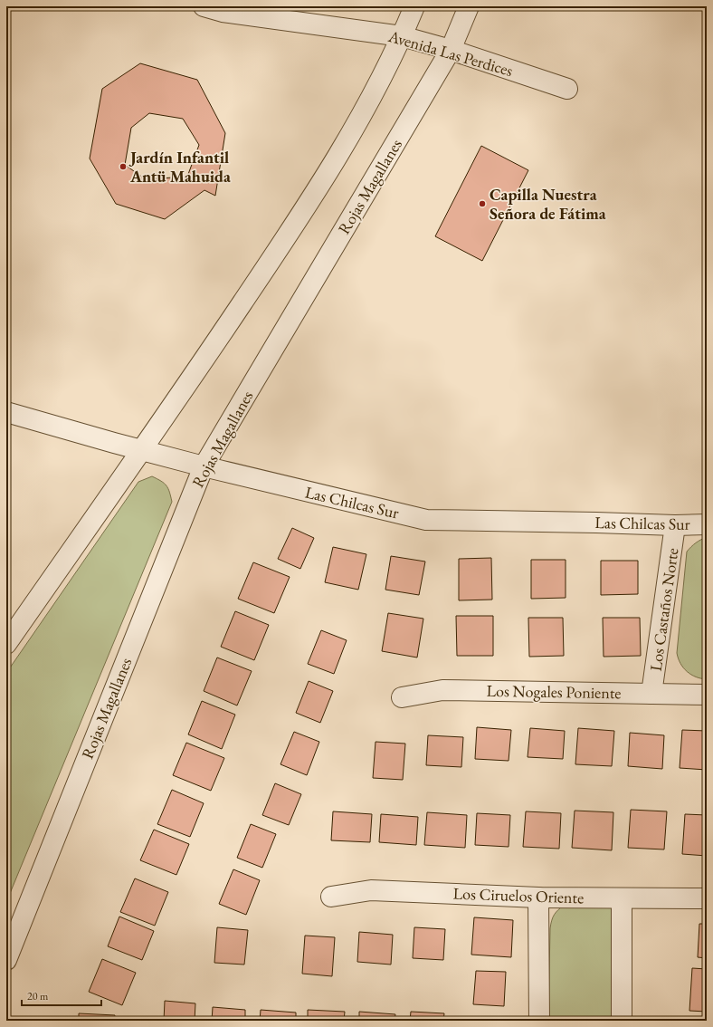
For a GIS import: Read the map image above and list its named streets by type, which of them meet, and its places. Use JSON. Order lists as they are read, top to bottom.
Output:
{
  "streets": {
    "street": [
      "Avenida Las Perdices",
      "Rojas Magallanes",
      "Las Chilcas Sur",
      "Los Castaños Norte",
      "Los Nogales Poniente",
      "Los Ciruelos Oriente"
    ]
  },
  "crossings": [
    ["Avenida Las Perdices", "Rojas Magallanes"],
    ["Rojas Magallanes", "Las Chilcas Sur"],
    ["Las Chilcas Sur", "Los Castaños Norte"],
    ["Los Castaños Norte", "Los Nogales Poniente"]
  ],
  "places": ["Jardín Infantil Antü Mahuida", "Capilla Nuestra Señora de Fátima"],
  "scale_bar": "20 m"
}
